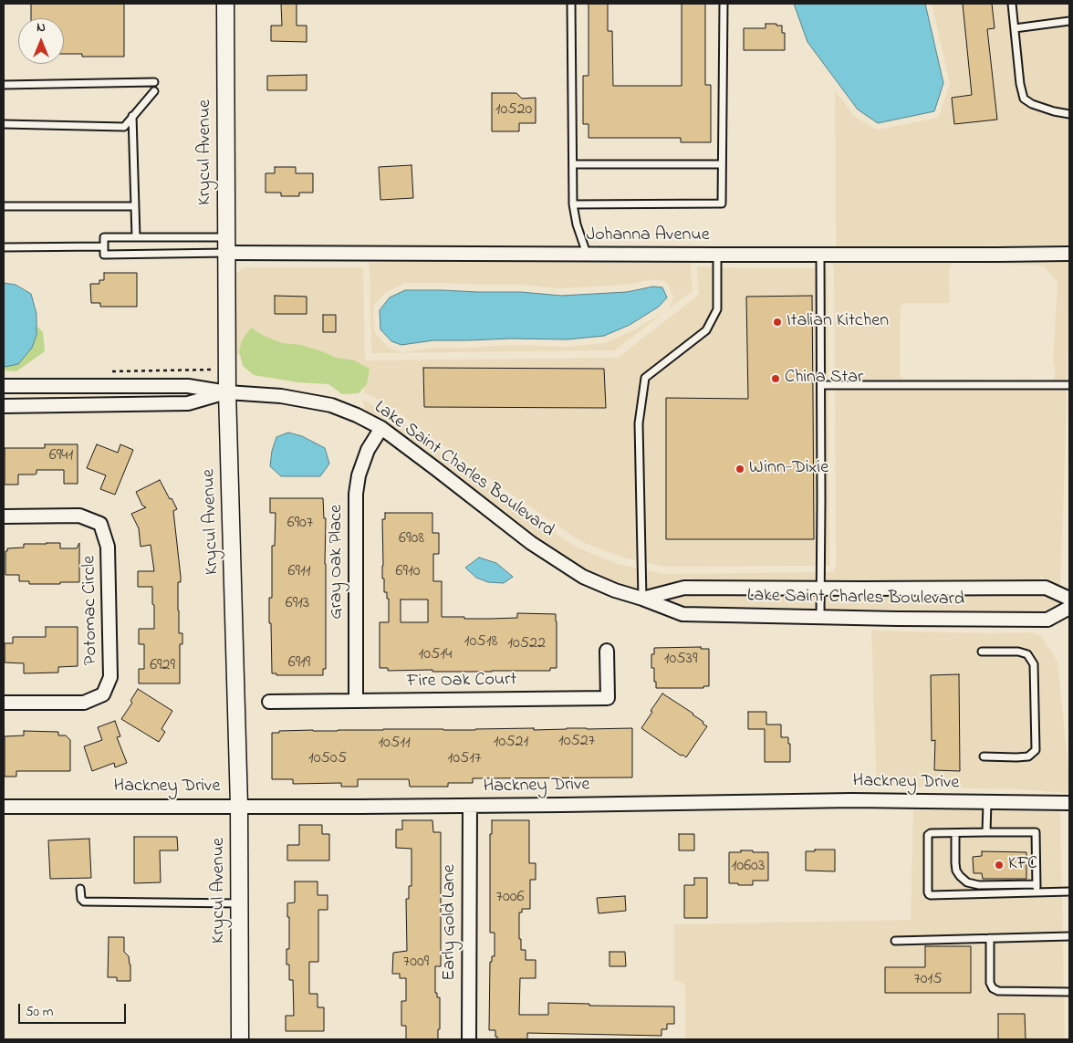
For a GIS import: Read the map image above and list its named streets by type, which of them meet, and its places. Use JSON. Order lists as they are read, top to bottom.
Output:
{
  "streets": {
    "street": [
      "Krycul Avenue",
      "Johanna Avenue",
      "Lake Saint Charles Boulevard",
      "Gray Oak Place",
      "Potomac Circle",
      "Fire Oak Court",
      "Hackney Drive",
      "Early Gold Lane"
    ]
  },
  "crossings": [
    ["Krycul Avenue", "Johanna Avenue"],
    ["Krycul Avenue", "Lake Saint Charles Boulevard"],
    ["Krycul Avenue", "Hackney Drive"],
    ["Lake Saint Charles Boulevard", "Gray Oak Place"],
    ["Gray Oak Place", "Fire Oak Court"],
    ["Hackney Drive", "Early Gold Lane"]
  ],
  "places": [
    "Italian Kitchen",
    "China Star",
    "Winn-Dixie",
    "KFC"
  ],
  "house_numbers": [
    "10520",
    "6941",
    "6907",
    "6908",
    "6911",
    "6910",
    "6913",
    "10518",
    "10522",
    "10514",
    "10539",
    "6919",
    "6929",
    "10527",
    "10521",
    "10511",
    "10505",
    "10517",
    "10603",
    "7006",
    "7009",
    "7015"
  ],
  "scale_bar": "50 m",
  "north": "top"
}
